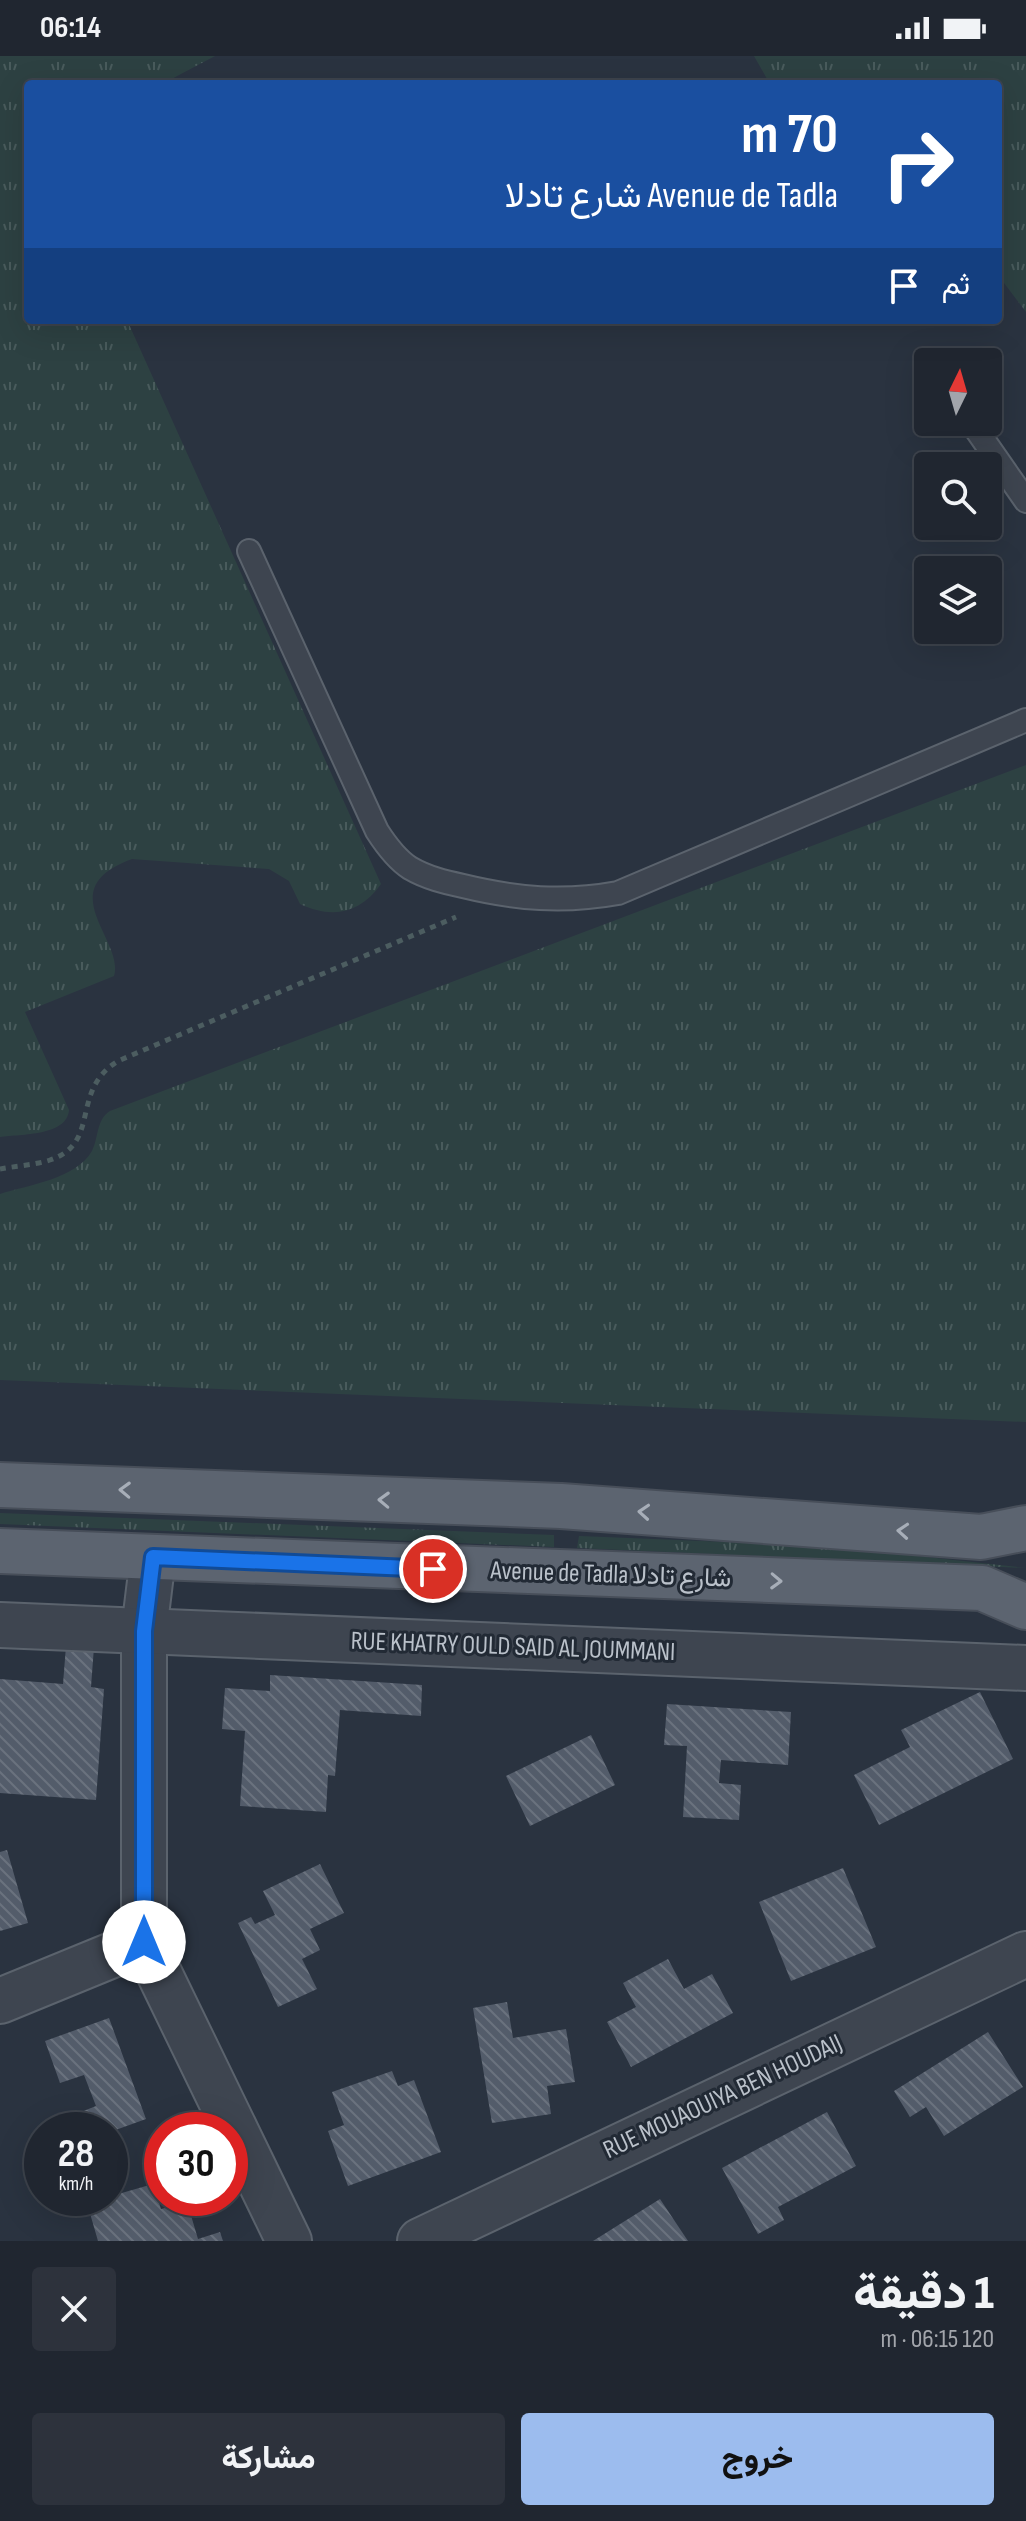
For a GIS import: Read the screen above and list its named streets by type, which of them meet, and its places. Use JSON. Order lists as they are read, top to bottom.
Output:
{
  "streets": {
    "main road": ["Avenue de Tadla شارع تادلا"],
    "street": ["RUE KHATRY OULD SAID AL JOUMMANI", "RUE MOUAOUIYA BEN HOUDAIJ"]
  },
  "north": "top",
  "page": {
    "status": "06:14",
    "turn": ["70 m", "Avenue de Tadla شارع تادلا"],
    "then": "ثم",
    "speed": "28 km/h",
    "limit": "30",
    "heading": ["1 دقيقة", "120 m · 06:15"],
    "buttons": ["خروج", "مشاركة"]
  }
}
